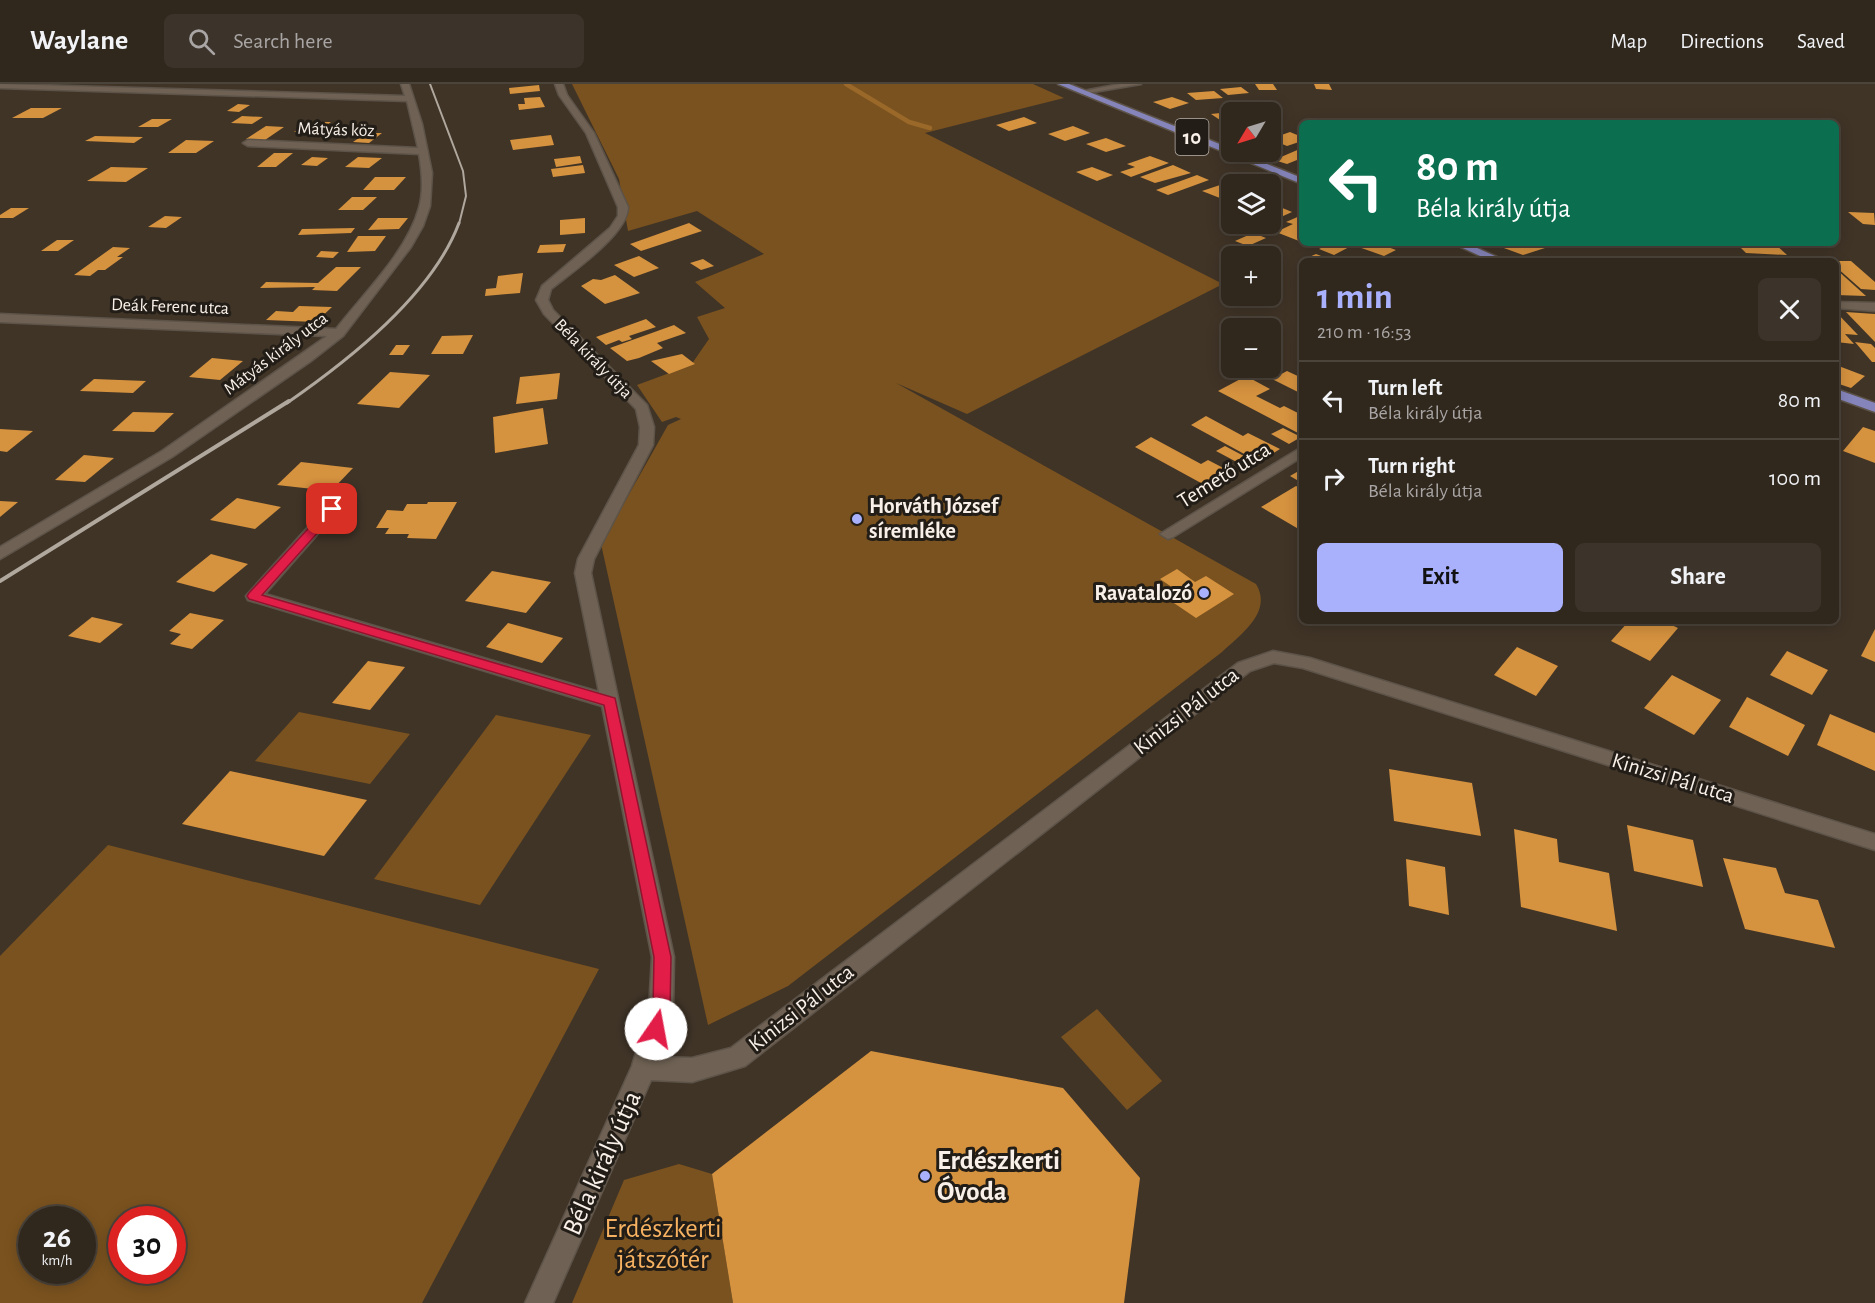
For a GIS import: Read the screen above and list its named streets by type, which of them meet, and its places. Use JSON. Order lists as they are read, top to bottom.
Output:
{
  "streets": {
    "main road": ["10"],
    "street": [
      "Mátyás köz",
      "Deák Ferenc utca",
      "Mátyás király utca",
      "Béla király útja",
      "Temető utca",
      "Kinizsi Pál utca"
    ]
  },
  "crossings": [
    ["Mátyás köz", "Mátyás király utca"],
    ["Deák Ferenc utca", "Mátyás király utca"],
    ["Béla király útja", "Kinizsi Pál utca"]
  ],
  "parks": ["Erdészkerti játszótér"],
  "places": ["Horváth József síremléke", "Ravatalozó", "Erdészkerti Óvoda"],
  "north": "bottom left",
  "page": {
    "header": "Waylane",
    "search": "Search here",
    "nav": ["Map", "Directions", "Saved"],
    "map_buttons": ["+", "−"],
    "turn": ["80 m", "Béla király útja"],
    "heading": ["1 min", "210 m · 16:53"],
    "list": [
      {
        "name": "Turn left",
        "note": "Béla király útja",
        "value": "80 m"
      },
      {
        "name": "Turn right",
        "note": "Béla király útja",
        "value": "100 m"
      }
    ],
    "buttons": ["Exit", "Share"],
    "speed": "26 km/h",
    "limit": "30"
  }
}
